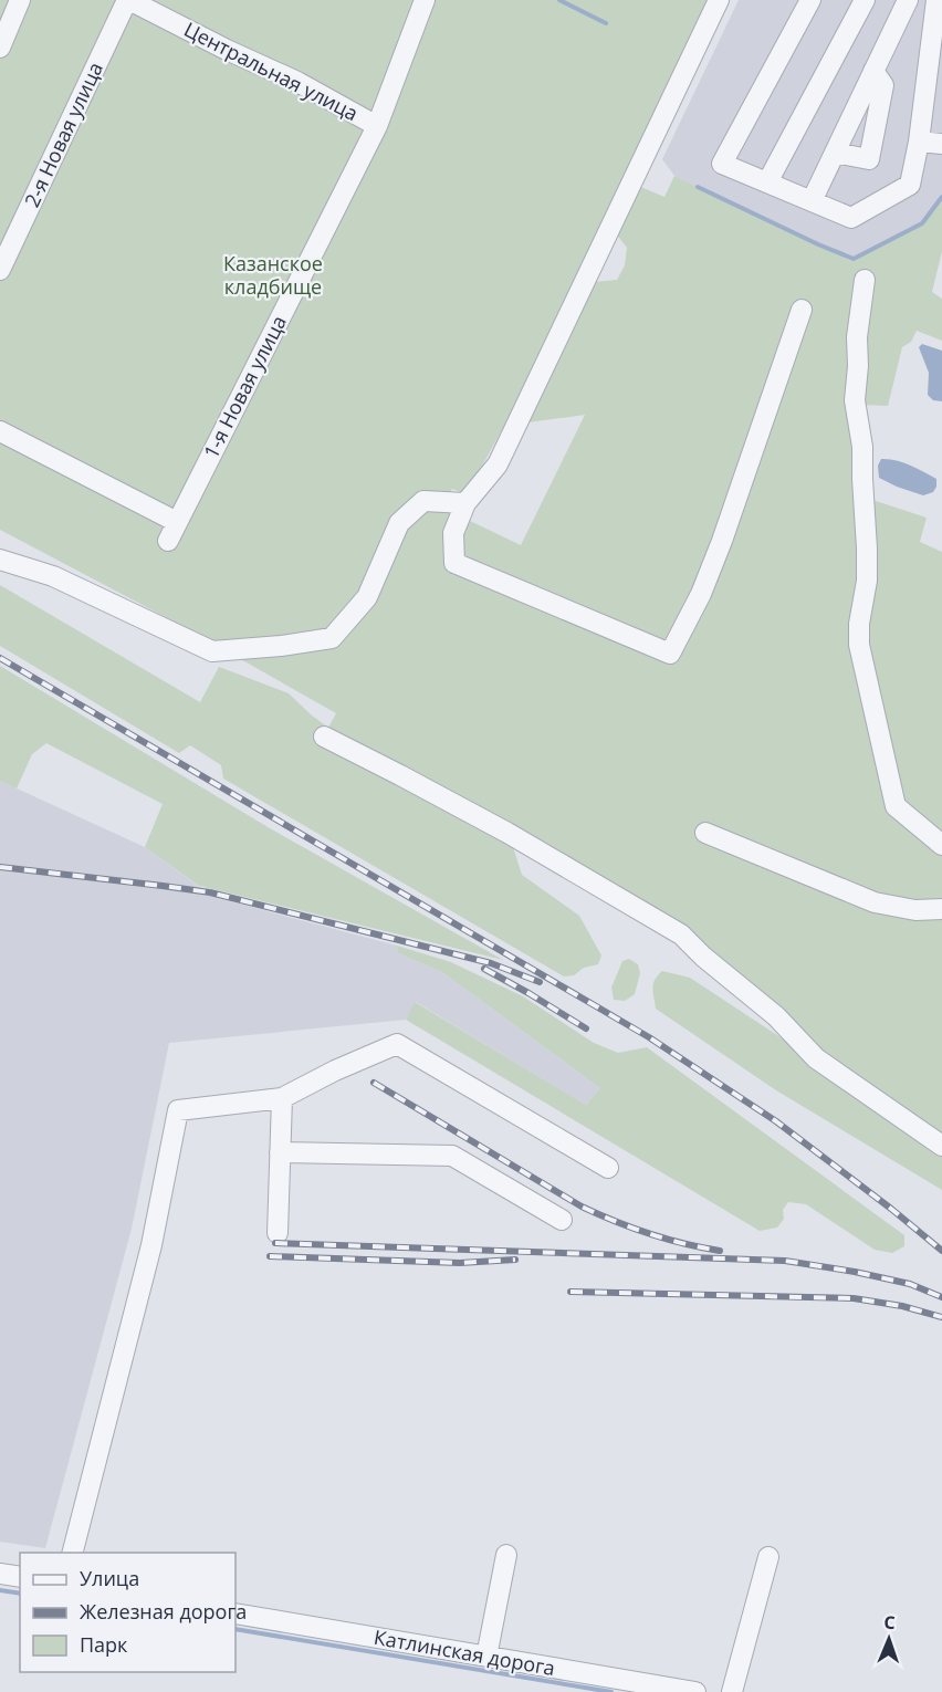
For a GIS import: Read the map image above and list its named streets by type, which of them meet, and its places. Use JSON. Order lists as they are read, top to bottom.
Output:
{
  "streets": {
    "street": [
      "Центральная улица",
      "2-я Новая улица",
      "1-я Новая улица",
      "Катлинская дорога"
    ]
  },
  "crossings": [
    ["Центральная улица", "2-я Новая улица"],
    ["Центральная улица", "1-я Новая улица"]
  ],
  "parks": ["Казанское кладбище"],
  "legend": ["Улица", "Железная дорога", "Парк"],
  "north": "top"
}
